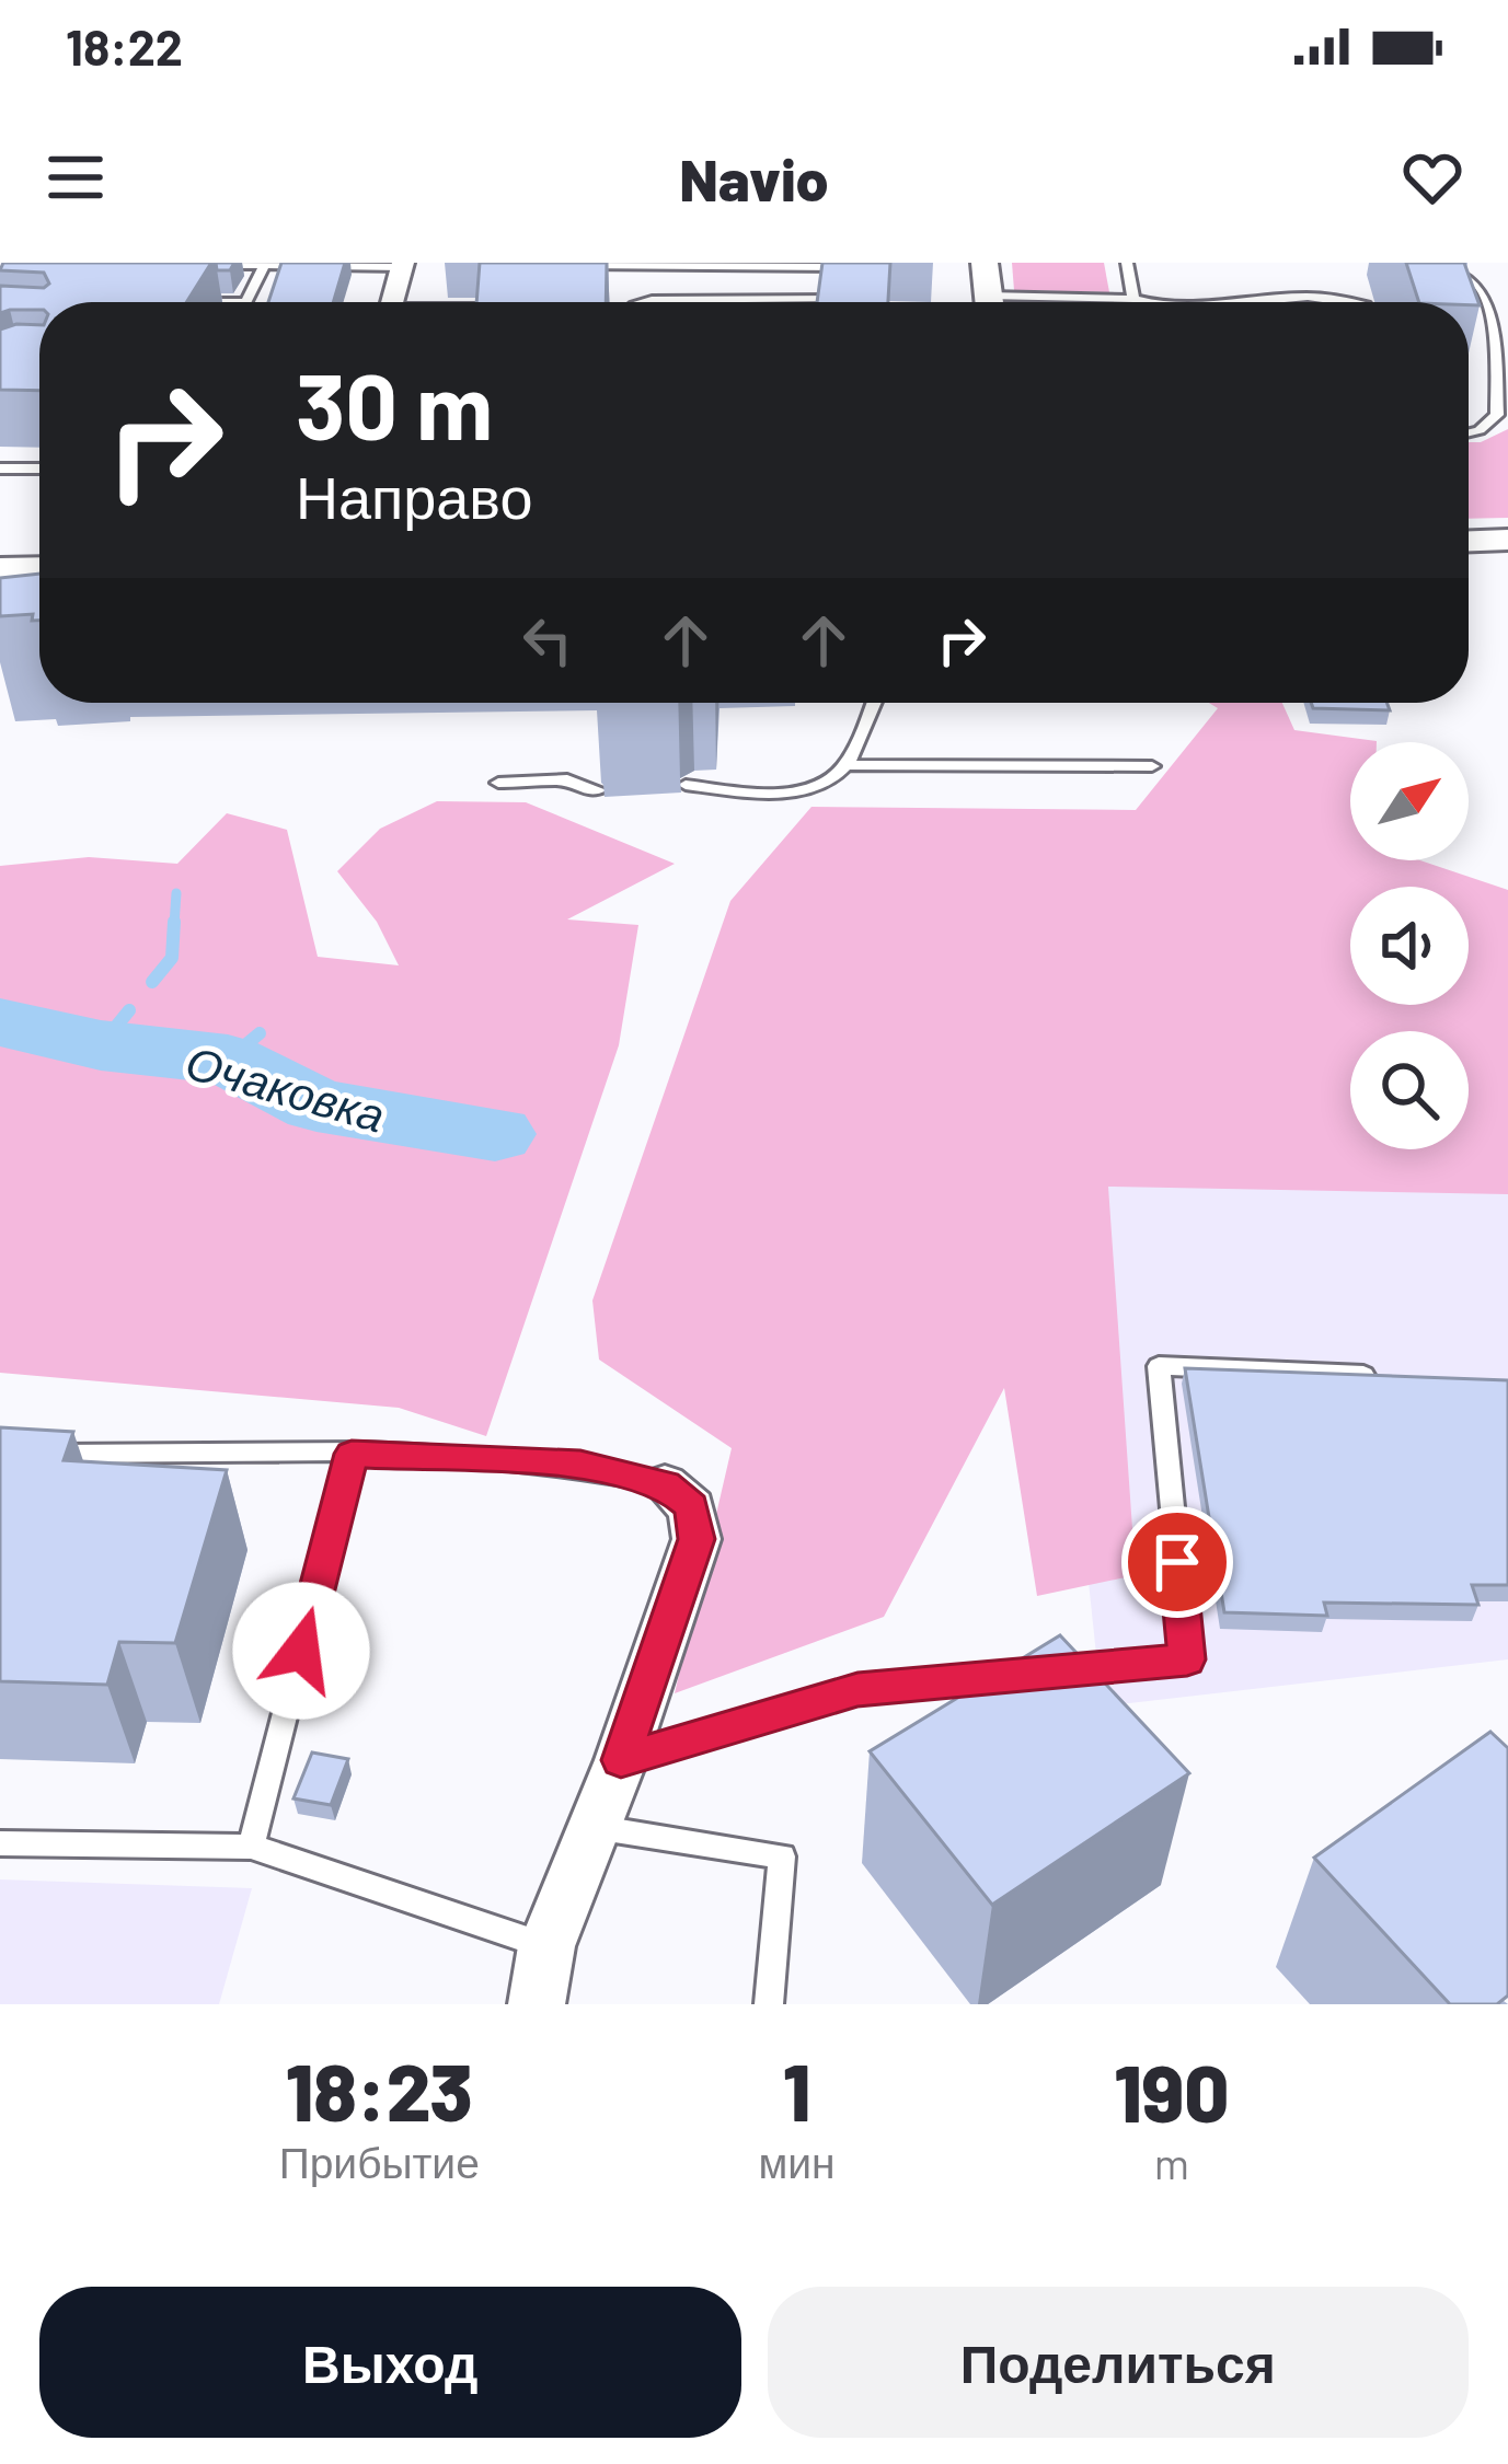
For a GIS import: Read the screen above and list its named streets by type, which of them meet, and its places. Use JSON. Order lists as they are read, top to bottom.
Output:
{
  "water": ["Очаковка"],
  "north": "top right",
  "page": {
    "status": "18:22",
    "header": "Navio",
    "turn": ["30 m", "Направо"],
    "eta": [
      "18:23",
      "Прибытие",
      "1",
      "мин",
      "190",
      "m"
    ],
    "buttons": ["Выход", "Поделиться"]
  }
}
